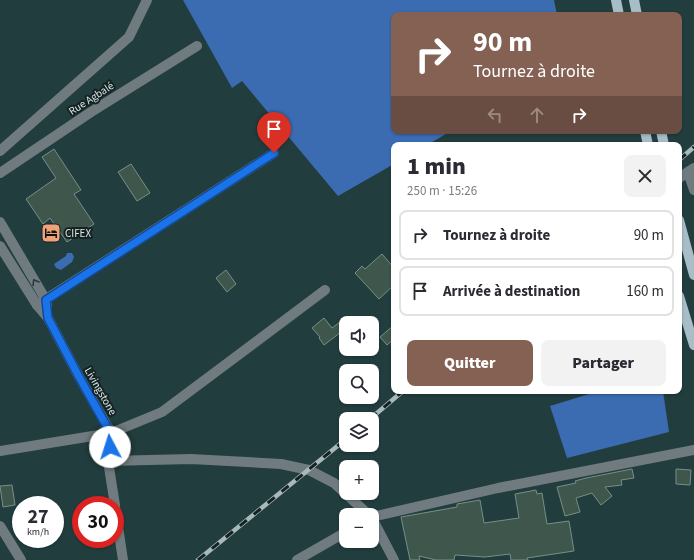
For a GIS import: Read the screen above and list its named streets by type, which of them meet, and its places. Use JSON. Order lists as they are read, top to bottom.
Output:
{
  "streets": {
    "street": ["Rue Agbalé", "Livingstone"]
  },
  "places": {
    "hotel": ["CIFEX"]
  },
  "page": {
    "turn": ["90 m", "Tournez à droite"],
    "heading": ["1 min", "250 m · 15:26"],
    "list": [
      {
        "name": "Tournez à droite",
        "value": "90 m"
      },
      {
        "name": "Arrivée à destination",
        "value": "160 m"
      }
    ],
    "map_buttons": ["+", "−"],
    "buttons": ["Quitter", "Partager"],
    "speed": "27 km/h",
    "limit": "30"
  }
}
